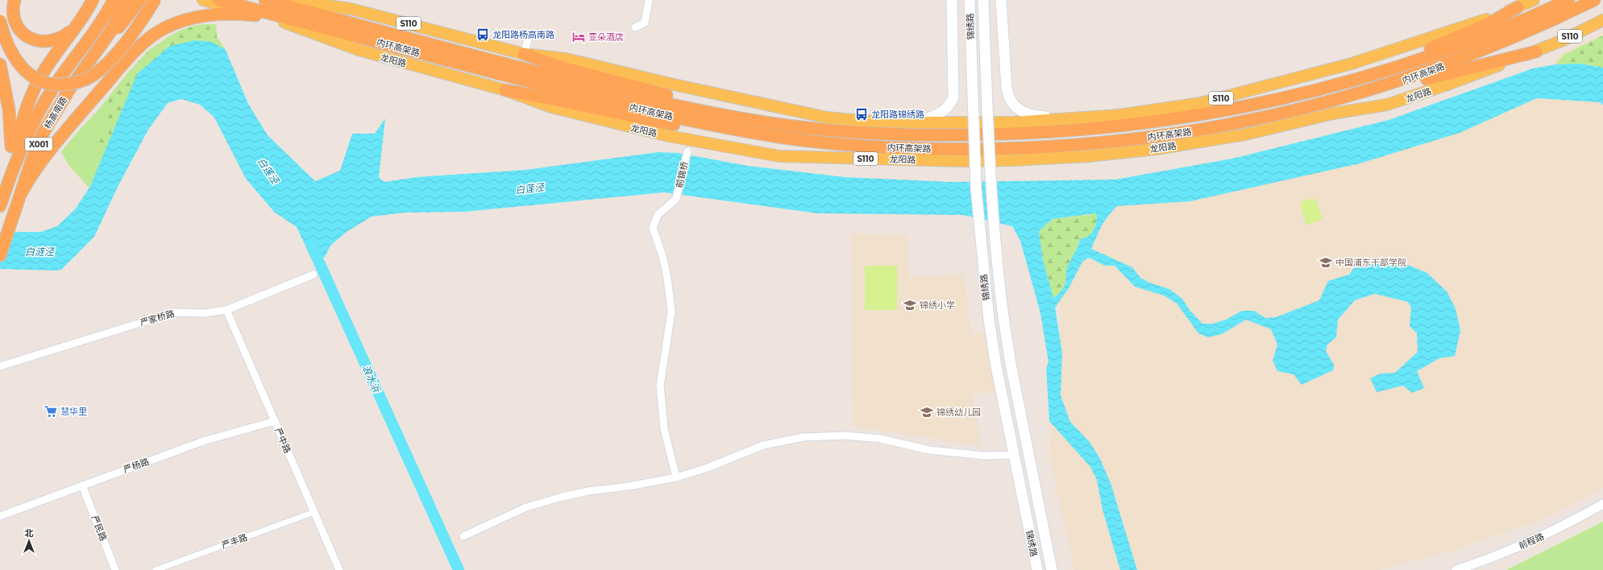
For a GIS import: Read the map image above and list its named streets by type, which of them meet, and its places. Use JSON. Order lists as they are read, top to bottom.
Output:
{
  "streets": {
    "highway": ["内环高架路", "杨高南路", "X001"],
    "main road": ["S110", "锦绣路", "龙阳路"],
    "street": [
      "前锦桥",
      "严家桥路",
      "严中路",
      "严杨路",
      "严民路",
      "严丰路",
      "前程路"
    ]
  },
  "crossings": [
    ["严家桥路", "严中路"],
    ["严中路", "严杨路"],
    ["严中路", "严丰路"],
    ["严杨路", "严民路"]
  ],
  "water": ["白莲泾", "白涟泾", "浪水浜"],
  "places": {
    "bus stop": ["龙阳路杨高南路", "龙阳路锦绣路"],
    "hotel": ["亚朵酒店"],
    "school or university": ["中国浦东干部学院", "锦绣小学", "锦绣幼儿园"],
    "supermarket": ["慧华里"]
  },
  "north": "top"
}
